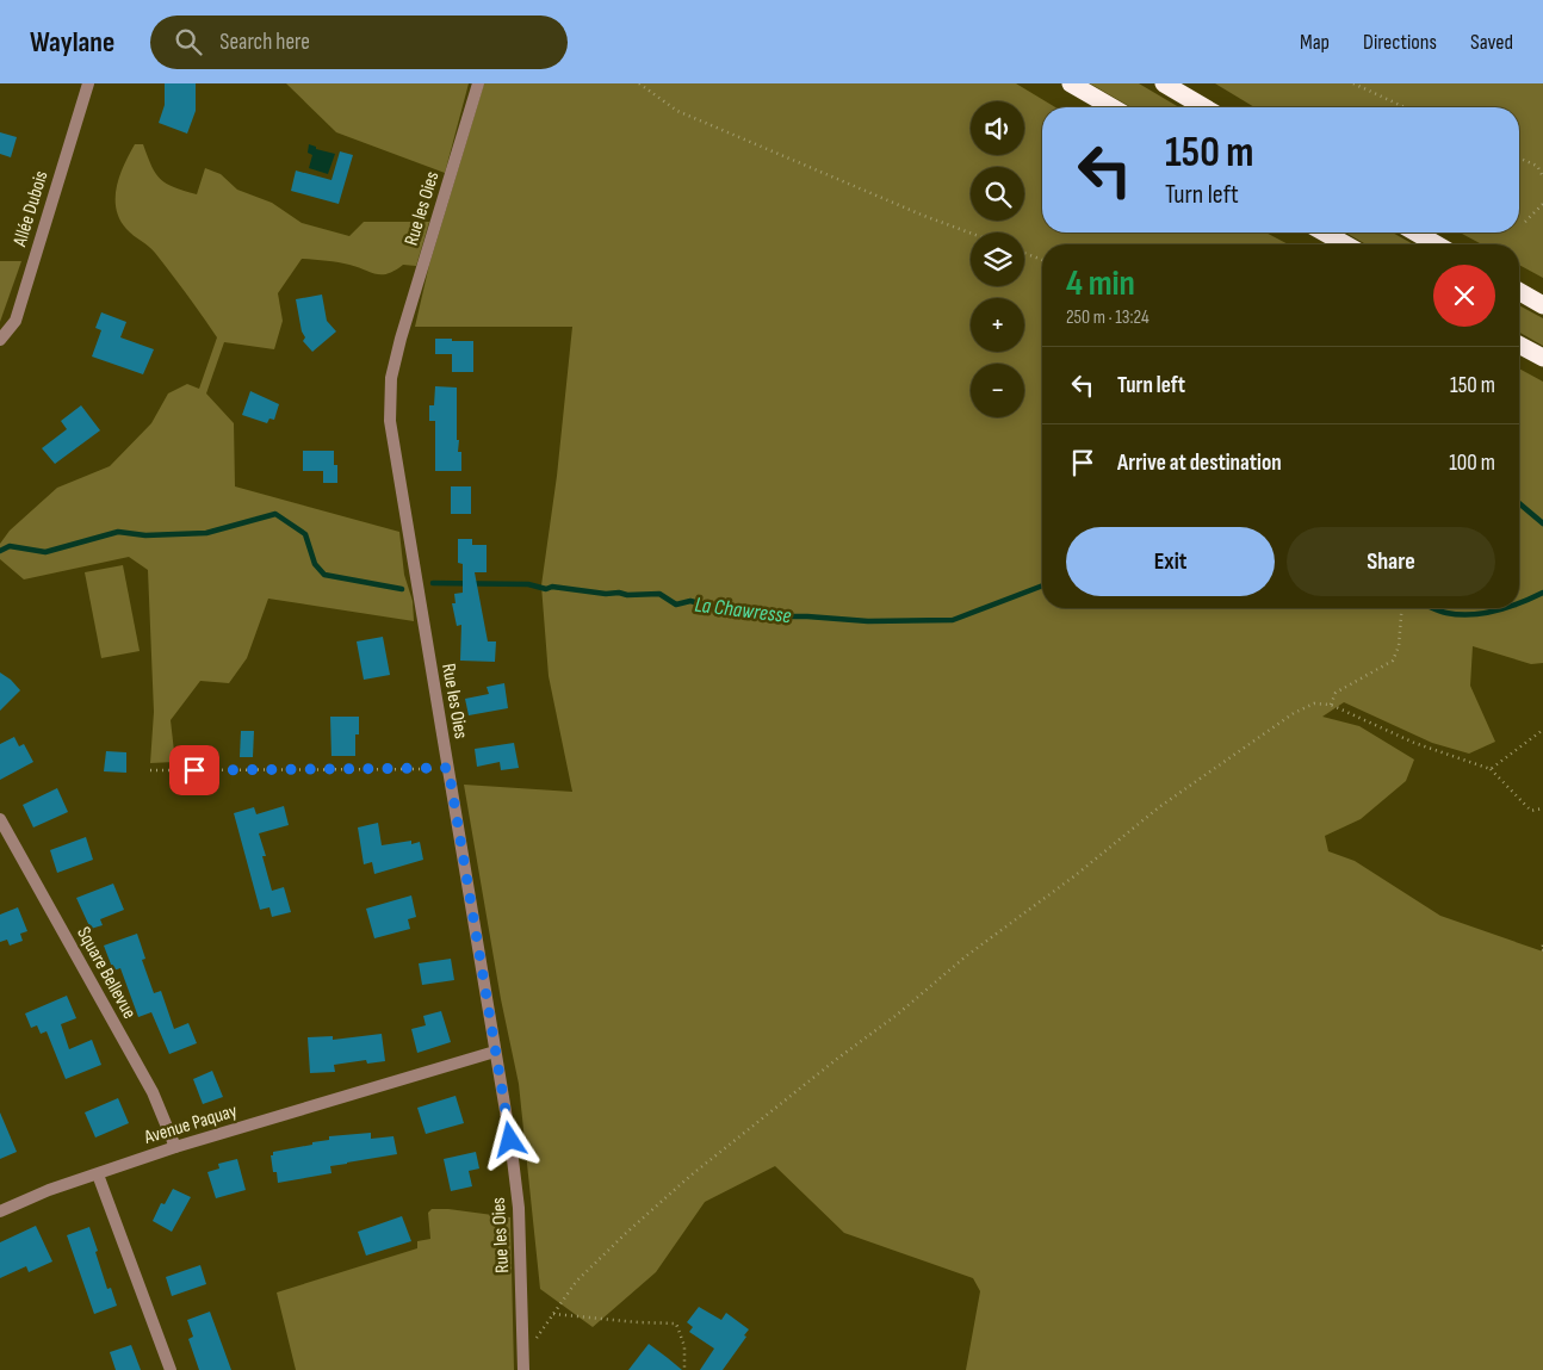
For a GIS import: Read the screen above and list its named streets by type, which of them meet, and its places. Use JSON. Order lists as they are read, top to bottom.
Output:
{
  "streets": {
    "street": [
      "Allée Dubois",
      "Rue les Oies",
      "Square Bellevue",
      "Avenue Paquay"
    ]
  },
  "crossings": [
    ["Rue les Oies", "Avenue Paquay"],
    ["Square Bellevue", "Avenue Paquay"]
  ],
  "water": ["La Chawresse"],
  "page": {
    "header": "Waylane",
    "search": "Search here",
    "nav": ["Map", "Directions", "Saved"],
    "map_buttons": ["+", "−"],
    "turn": ["150 m", "Turn left"],
    "heading": ["4 min", "250 m · 13:24"],
    "list": [
      {
        "name": "Turn left",
        "value": "150 m"
      },
      {
        "name": "Arrive at destination",
        "value": "100 m"
      }
    ],
    "buttons": ["Exit", "Share"]
  }
}
